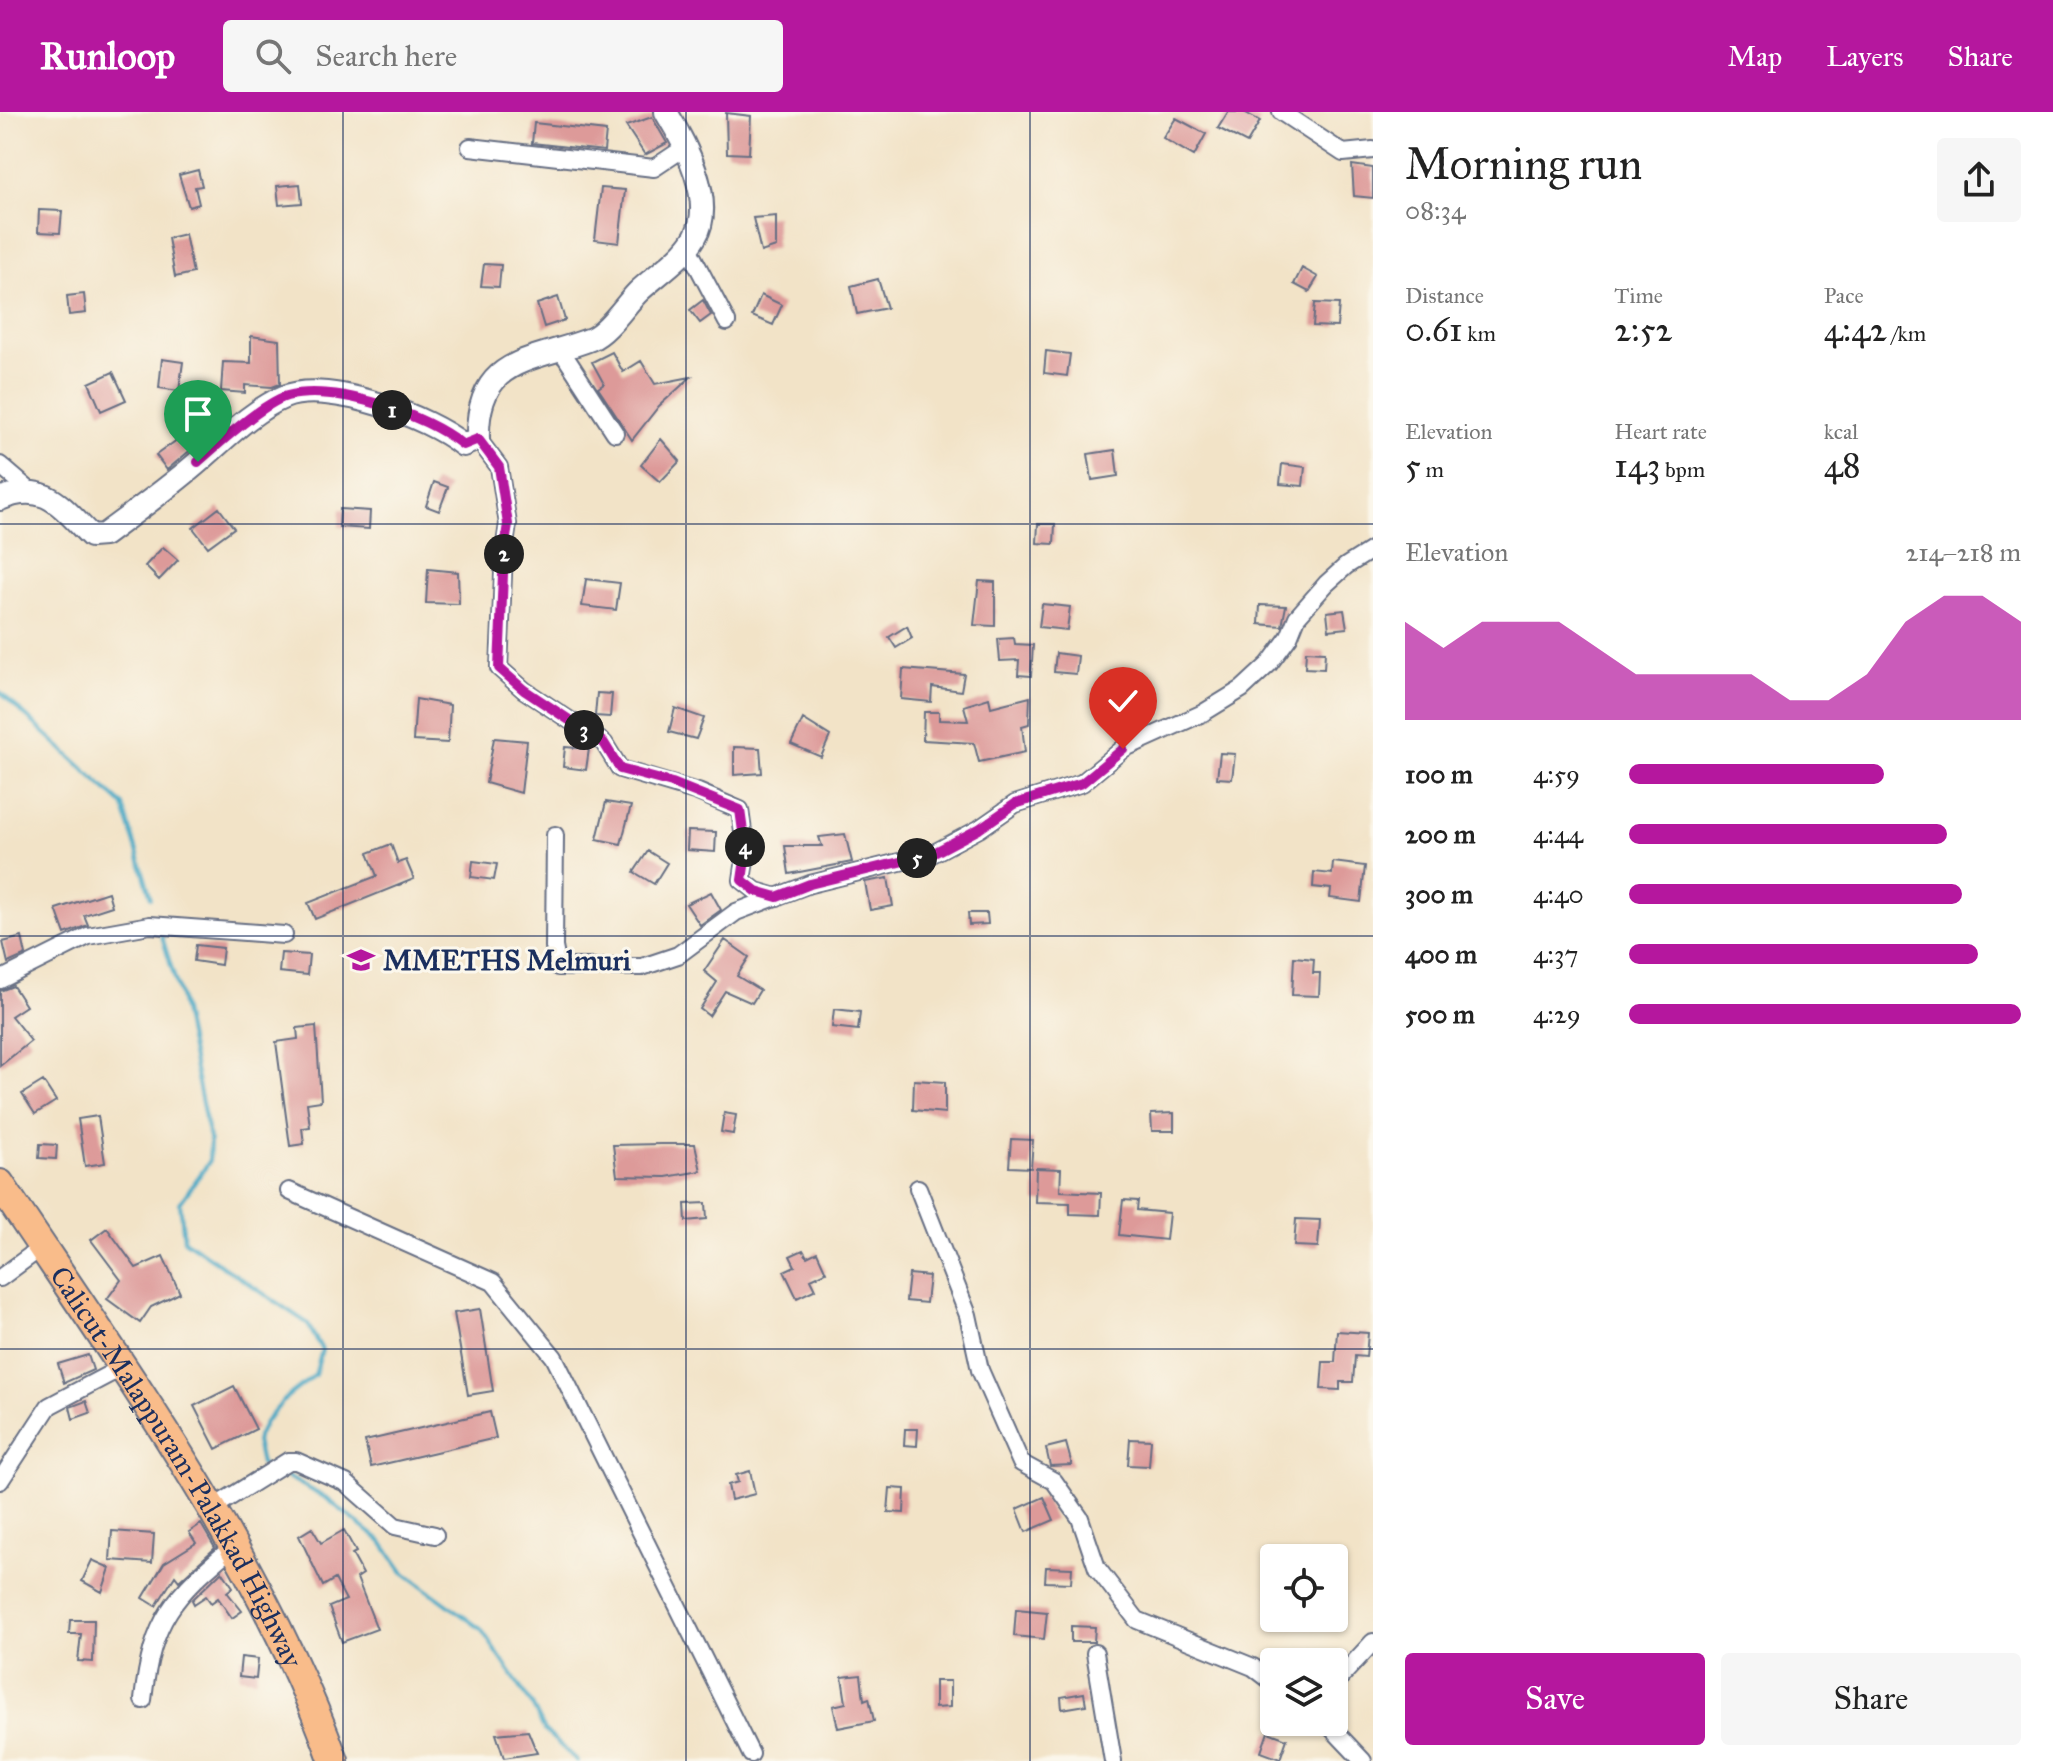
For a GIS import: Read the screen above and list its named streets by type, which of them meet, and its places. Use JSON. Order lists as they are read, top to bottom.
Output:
{
  "streets": {
    "highway": ["Calicut-Malappuram-Palakkad Highway"]
  },
  "places": {
    "school or university": ["MMETHS Melmuri"]
  },
  "page": {
    "header": "Runloop",
    "search": "Search here",
    "nav": ["Map", "Layers", "Share"],
    "heading": ["Morning run", "08:34"],
    "stats": [
      ["Distance", "0.61 km"],
      ["Time", "2:52"],
      ["Pace", "4:42 /km"],
      ["Elevation", "5 m"],
      ["Heart rate", "143 bpm"],
      ["kcal", "48"]
    ],
    "pins": [
      "1",
      "2",
      "3",
      "4",
      "5"
    ],
    "chart": ["Elevation", "214–218 m"],
    "list": [
      {
        "name": "100 m",
        "note": "4:59"
      },
      {
        "name": "200 m",
        "note": "4:44"
      },
      {
        "name": "300 m",
        "note": "4:40"
      },
      {
        "name": "400 m",
        "note": "4:37"
      },
      {
        "name": "500 m",
        "note": "4:29"
      }
    ],
    "buttons": ["Save", "Share"]
  }
}
